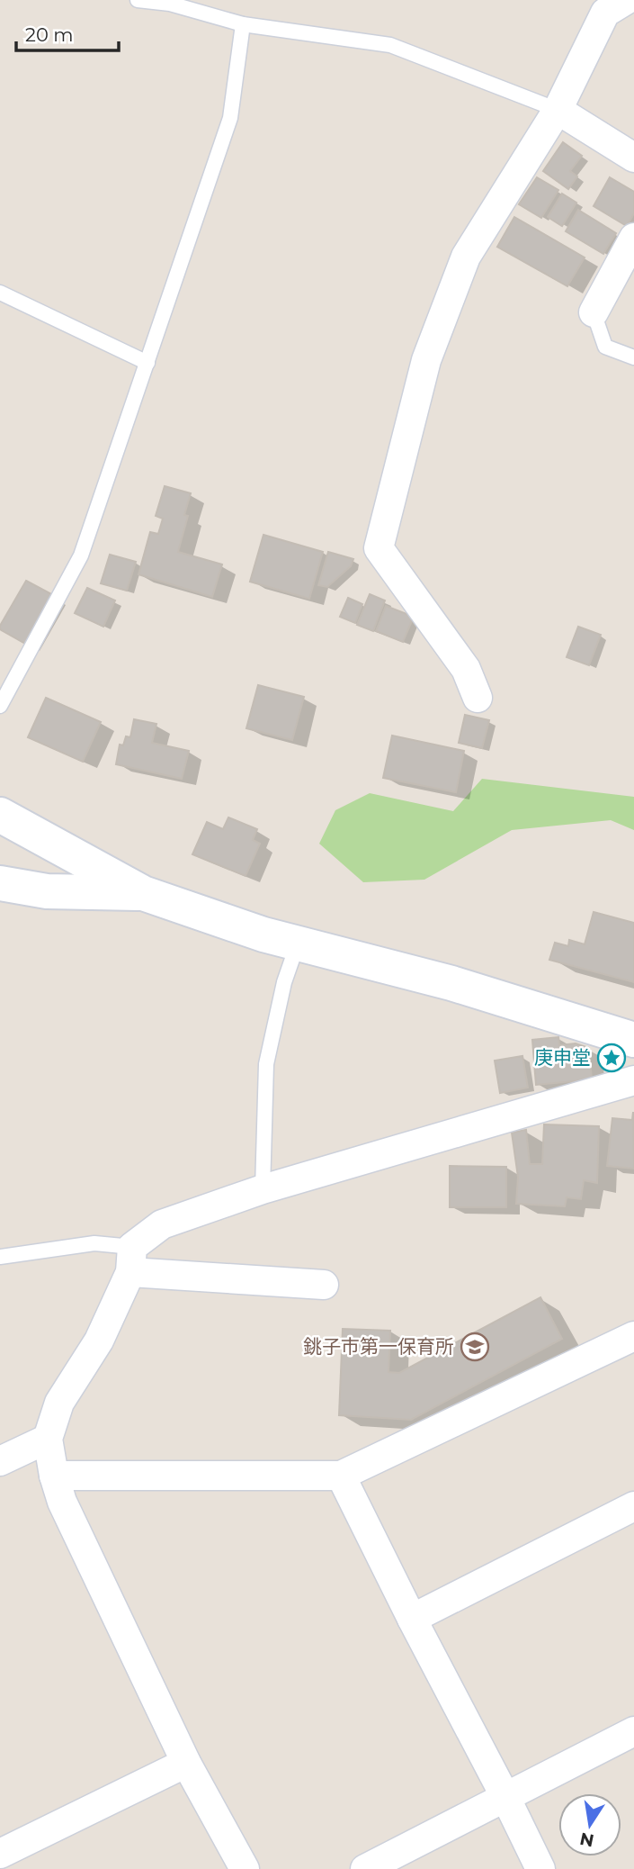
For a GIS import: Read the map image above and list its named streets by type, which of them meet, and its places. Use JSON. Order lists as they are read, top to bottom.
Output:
{
  "places": {
    "place": ["庚申堂"],
    "school or university": ["銚子市第一保育所"]
  },
  "scale_bar": "20 m",
  "north": "bottom"
}
